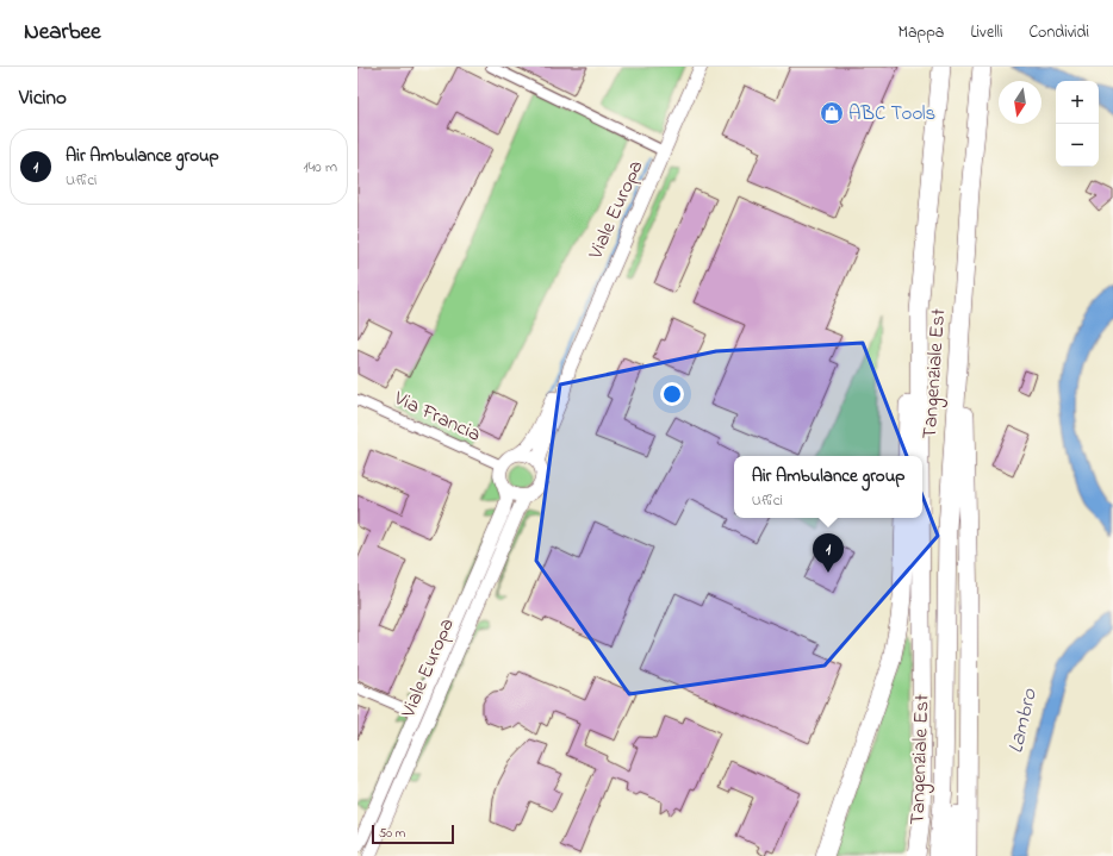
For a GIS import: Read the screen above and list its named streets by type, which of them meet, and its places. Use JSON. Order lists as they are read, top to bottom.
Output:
{
  "streets": {
    "highway": ["Tangenziale Est"],
    "street": ["Viale Europa", "Via Francia"]
  },
  "crossings": [
    ["Viale Europa", "Via Francia"]
  ],
  "water": ["Lambro"],
  "places": {
    "shop": ["ABC Tools"]
  },
  "scale_bar": "50 m",
  "north": "bottom",
  "page": {
    "header": "Nearbee",
    "nav": ["Mappa", "Livelli", "Condividi"],
    "heading": "Vicino",
    "map_buttons": ["+", "−"],
    "list": [
      {
        "mark": "1",
        "name": "Air Ambulance group",
        "note": "Uffici",
        "value": "140 m"
      }
    ],
    "popup": ["Air Ambulance group", "Uffici"],
    "pins": "1",
    "scale": "50 m"
  }
}
